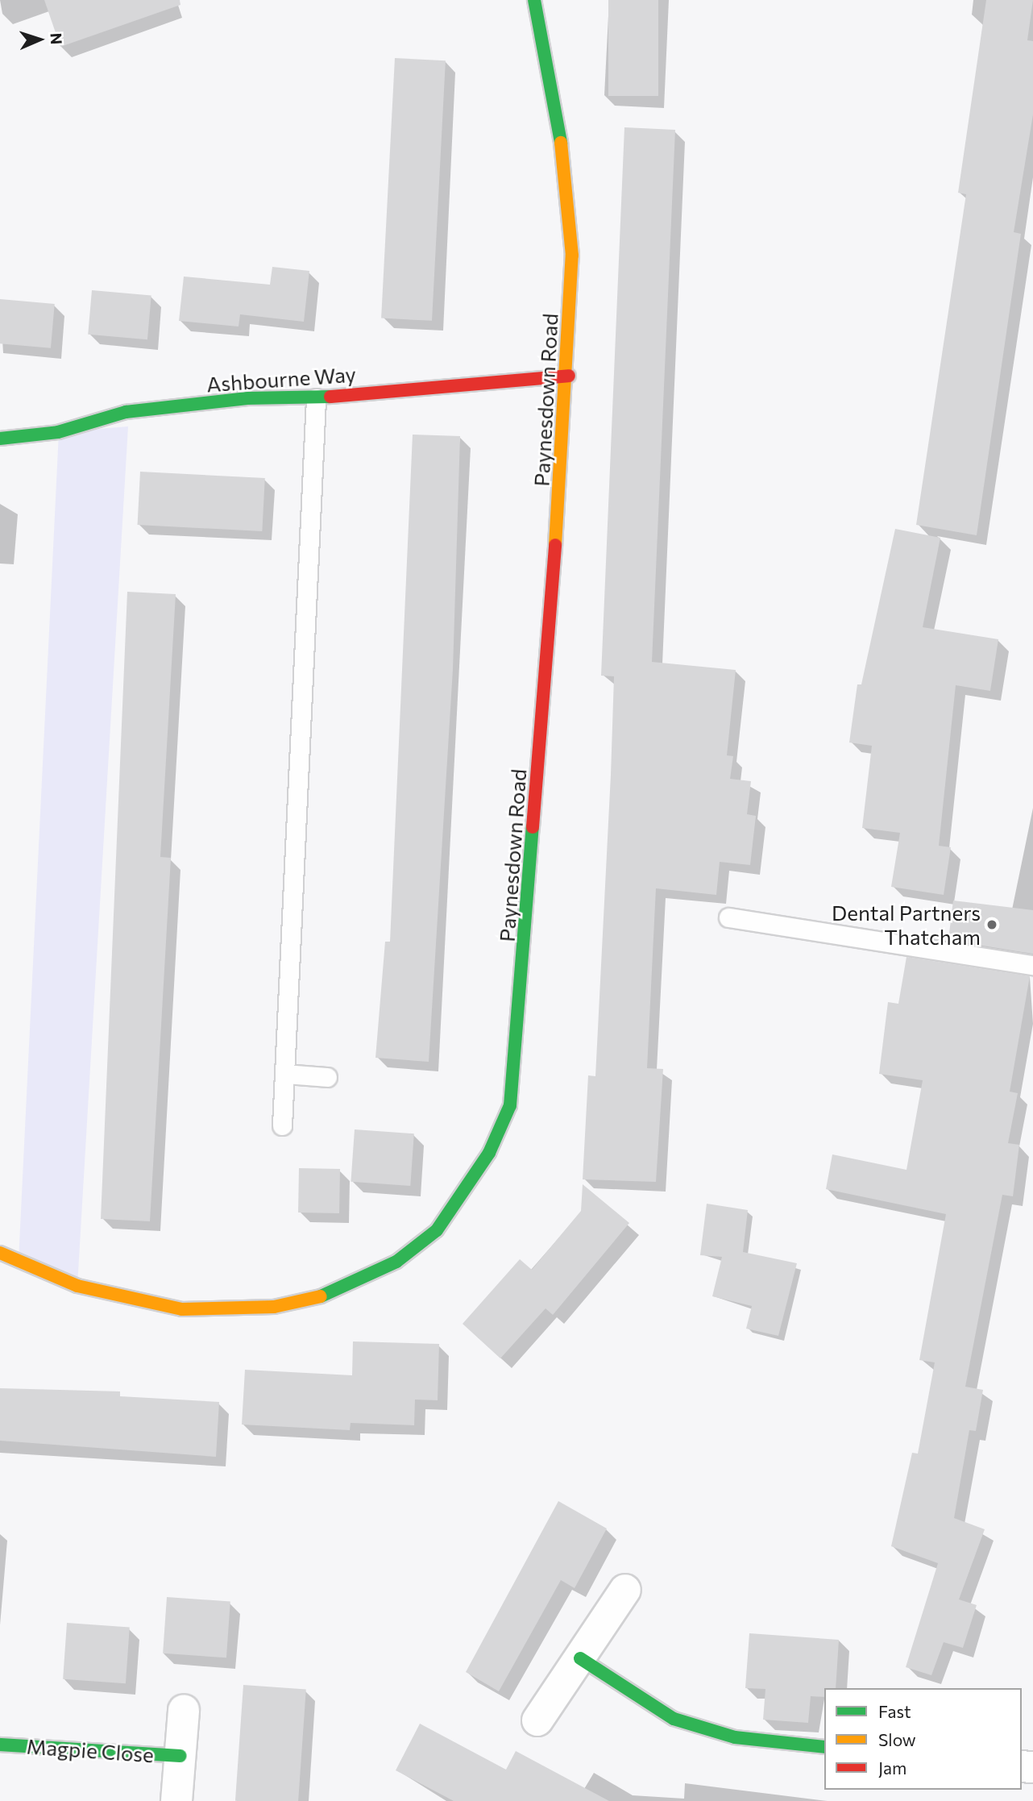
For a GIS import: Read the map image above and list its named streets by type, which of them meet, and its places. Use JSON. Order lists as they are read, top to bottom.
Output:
{
  "streets": {
    "street": ["Ashbourne Way", "Paynesdown Road", "Magpie Close"]
  },
  "crossings": [
    ["Ashbourne Way", "Paynesdown Road"]
  ],
  "places": ["Dental Partners Thatcham"],
  "legend": ["Fast", "Slow", "Jam"],
  "north": "right"
}
